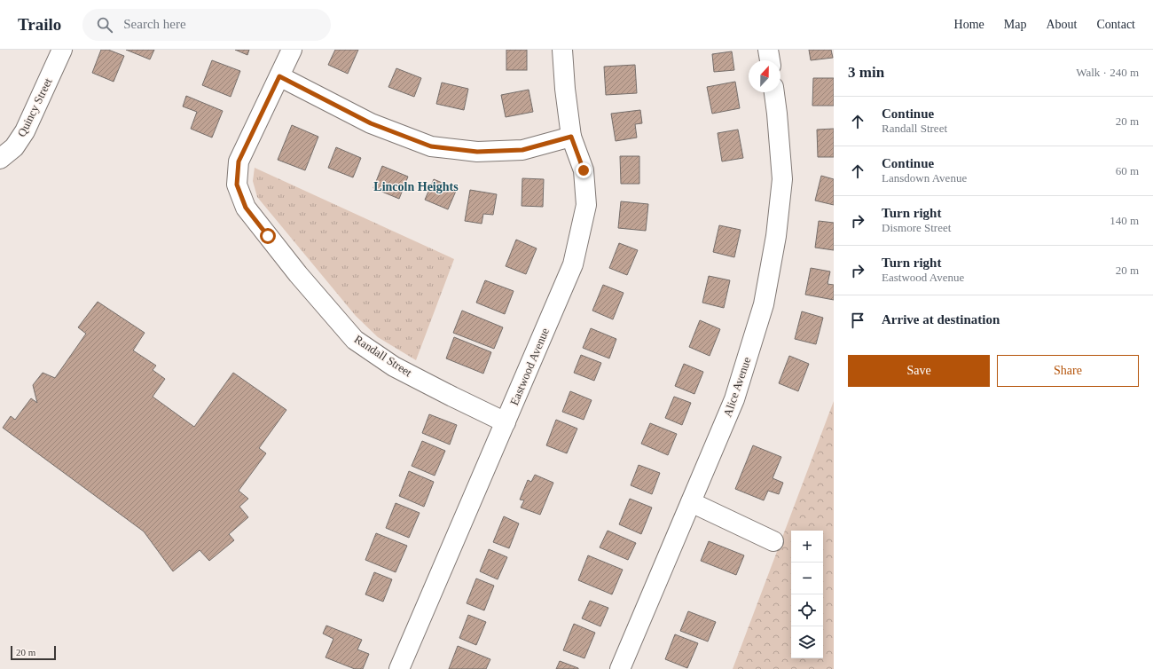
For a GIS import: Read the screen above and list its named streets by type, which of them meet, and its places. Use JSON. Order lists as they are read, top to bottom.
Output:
{
  "streets": {
    "street": [
      "Quincy Street",
      "Randall Street",
      "Eastwood Avenue",
      "Alice Avenue"
    ]
  },
  "crossings": [
    ["Randall Street", "Eastwood Avenue"]
  ],
  "districts": ["Lincoln Heights"],
  "scale_bar": "20 m",
  "north": "top",
  "page": {
    "header": "Trailo",
    "search": "Search here",
    "nav": [
      "Home",
      "Map",
      "About",
      "Contact"
    ],
    "heading": ["3 min", "Walk · 240 m"],
    "list": [
      ["Continue", "Randall Street", "20 m"],
      ["Continue", "Lansdown Avenue", "60 m"],
      ["Turn right", "Dismore Street", "140 m"],
      ["Turn right", "Eastwood Avenue", "20 m"],
      "Arrive at destination"
    ],
    "buttons": ["Save", "Share"],
    "map_buttons": ["+", "−"],
    "scale": "20 m"
  }
}
